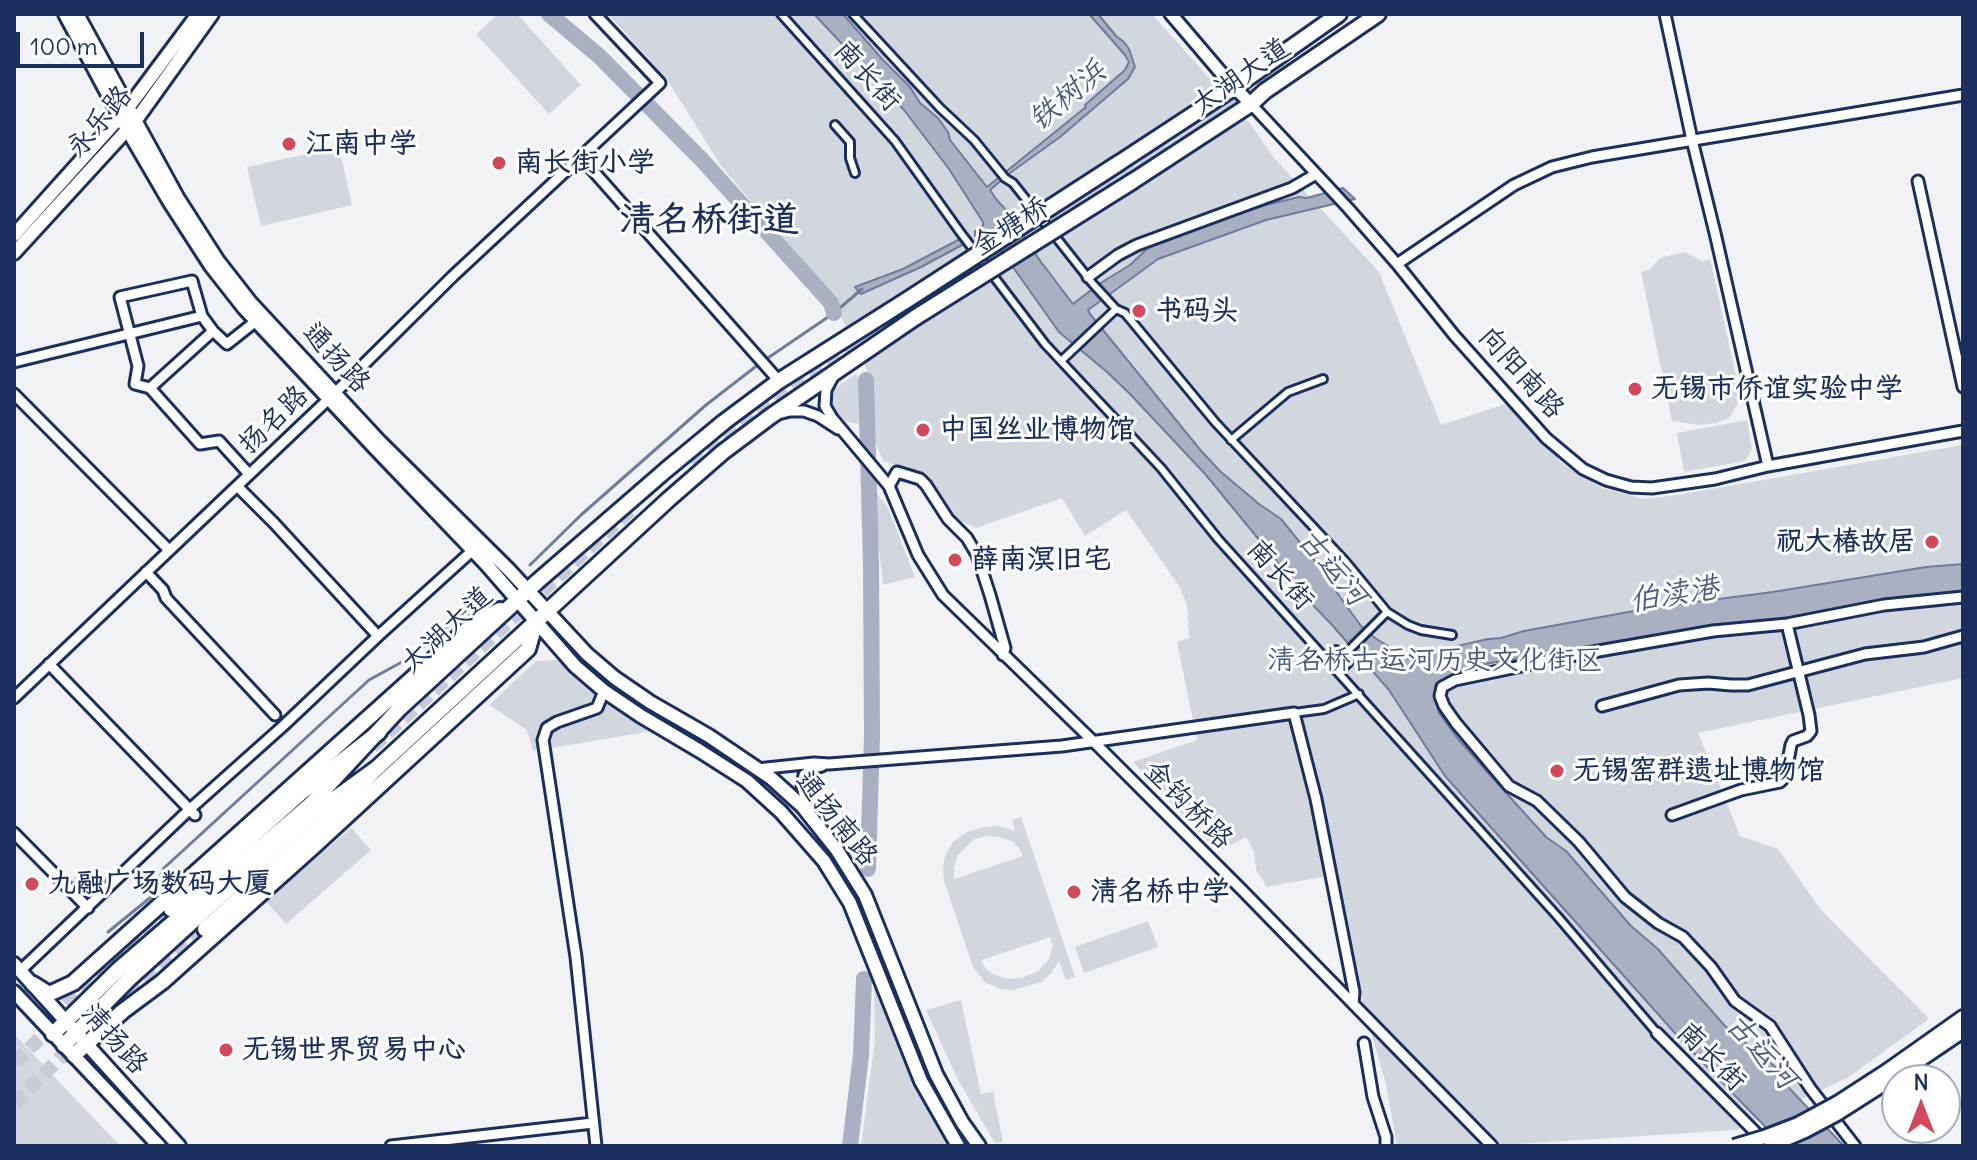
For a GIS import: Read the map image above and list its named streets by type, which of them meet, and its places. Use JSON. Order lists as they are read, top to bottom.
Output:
{
  "streets": {
    "main road": [
      "太湖大道",
      "永乐路",
      "金塘桥",
      "通扬路",
      "通扬南路",
      "清扬路"
    ],
    "street": [
      "南长街",
      "向阳南路",
      "扬名路",
      "金钩桥路"
    ]
  },
  "crossings": [
    ["太湖大道", "金塘桥"],
    ["太湖大道", "通扬路"],
    ["太湖大道", "向阳南路"],
    ["太湖大道", "通扬南路"],
    ["太湖大道", "清扬路"],
    ["永乐路", "通扬路"],
    ["通扬路", "扬名路"],
    ["通扬路", "通扬南路"]
  ],
  "districts": ["清名桥街道"],
  "water": ["铁树浜", "古运河", "伯渎港"],
  "parks": ["清名桥古运河历史文化街区"],
  "places": [
    "江南中学",
    "南长街小学",
    "书码头",
    "无锡市侨谊实验中学",
    "中国丝业博物馆",
    "祝大椿故居",
    "薛南溟旧宅",
    "无锡窑群遗址博物馆",
    "九融广场数码大厦",
    "清名桥中学",
    "无锡世界贸易中心"
  ],
  "scale_bar": "100 m",
  "north": "top"
}
